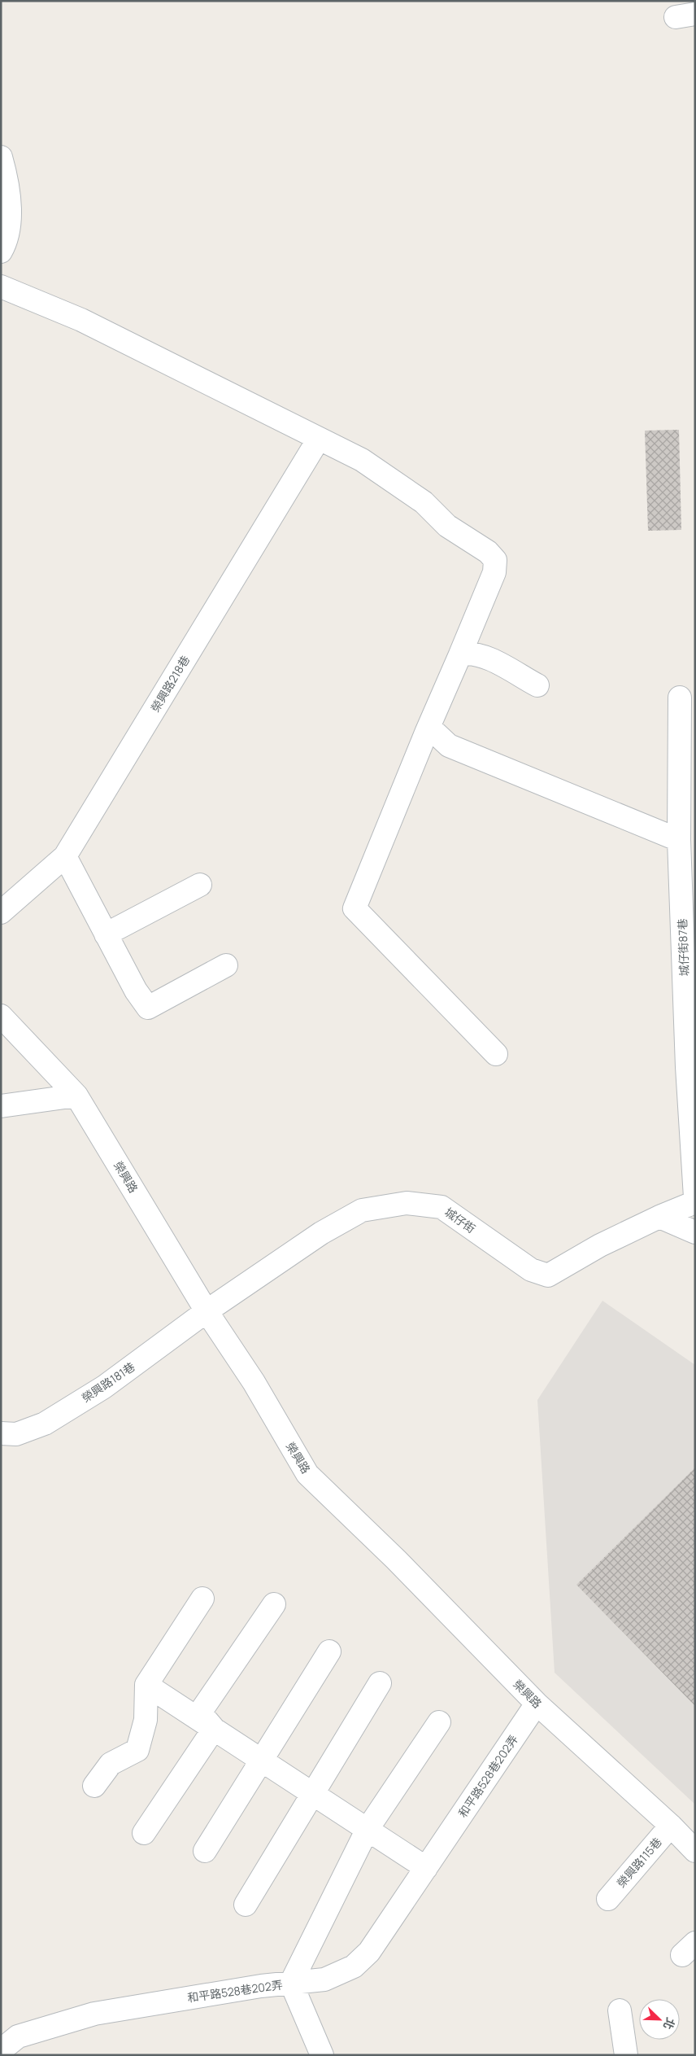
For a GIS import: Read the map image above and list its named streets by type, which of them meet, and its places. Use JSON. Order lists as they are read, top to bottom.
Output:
{
  "streets": {
    "street": [
      "榮興路218巷",
      "城仔街87巷",
      "榮興路",
      "城仔街",
      "榮興路181巷",
      "和平路528巷202弄",
      "榮興路115巷"
    ]
  },
  "crossings": [
    ["城仔街87巷", "城仔街"],
    ["榮興路", "城仔街"],
    ["榮興路", "榮興路181巷"],
    ["榮興路", "和平路528巷202弄"],
    ["榮興路", "榮興路115巷"],
    ["城仔街", "榮興路181巷"]
  ],
  "north": "bottom right"
}
